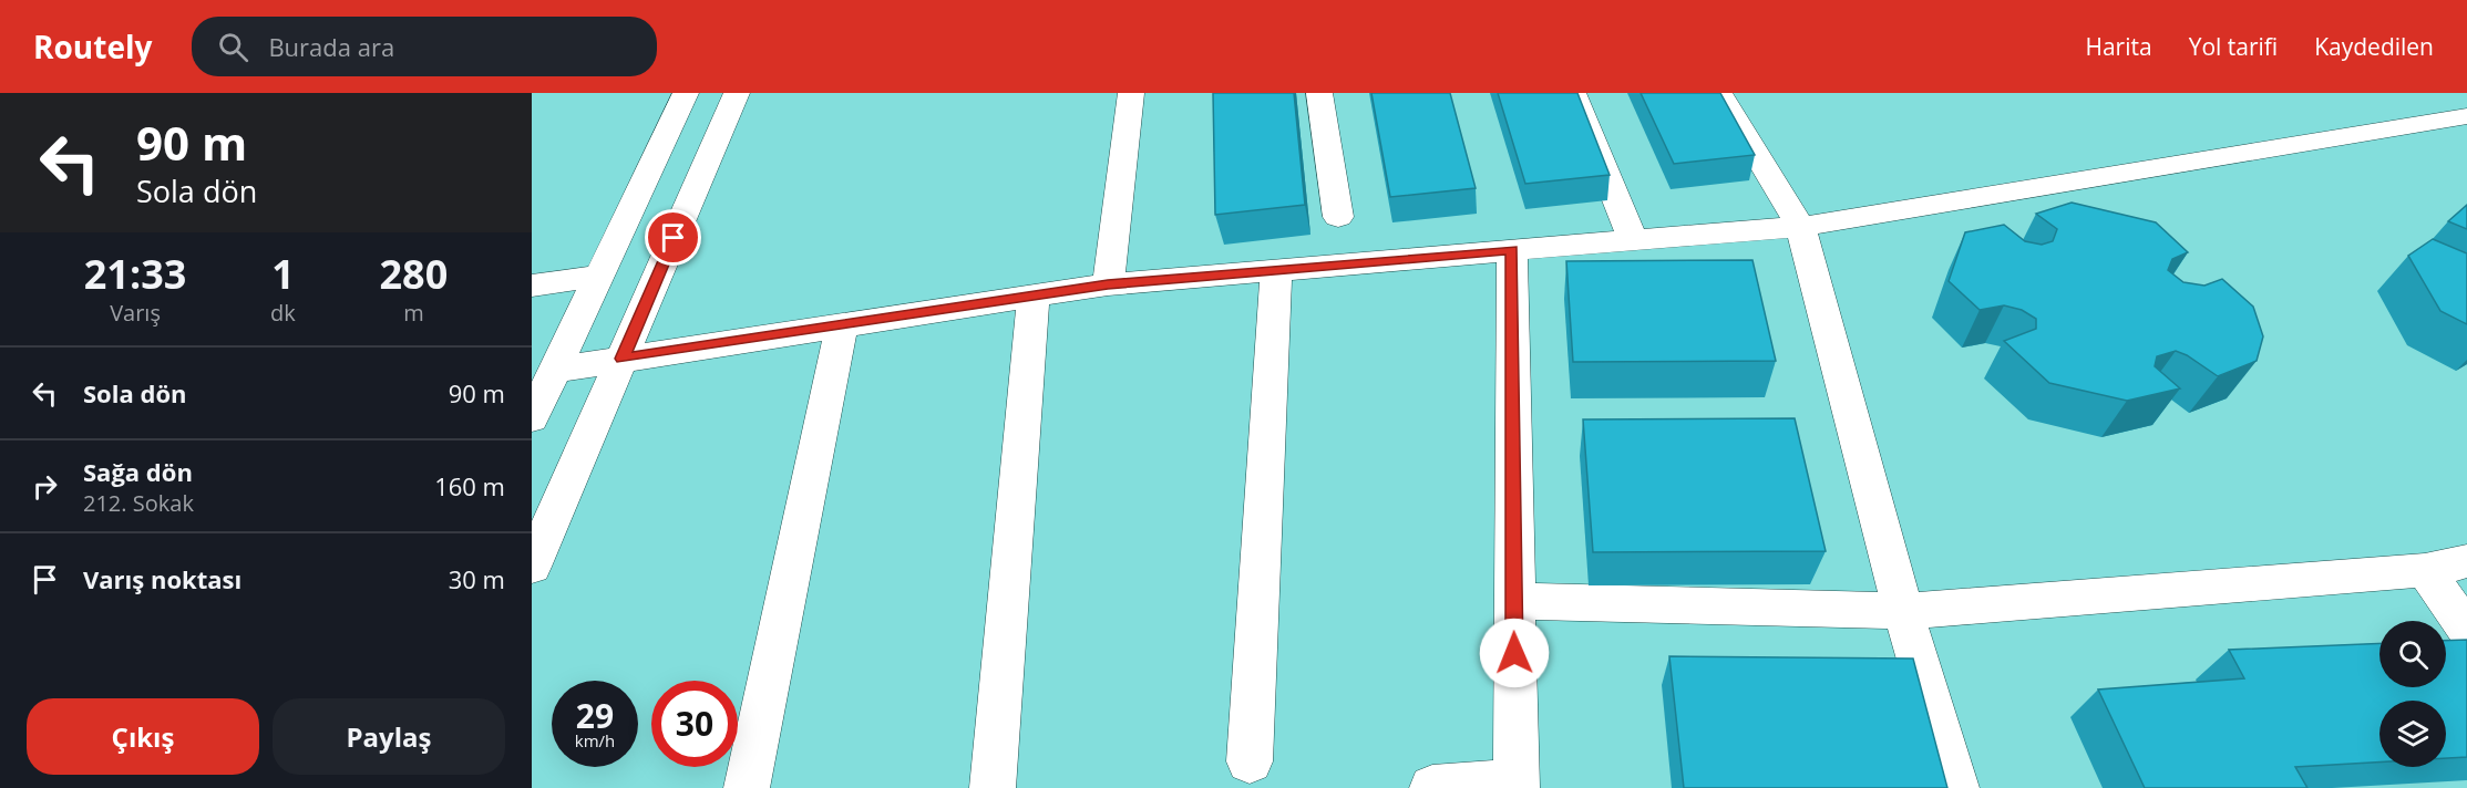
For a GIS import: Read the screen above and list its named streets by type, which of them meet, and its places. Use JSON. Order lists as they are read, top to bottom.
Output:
{
  "page": {
    "header": "Routely",
    "search": "Burada ara",
    "nav": ["Harita", "Yol tarifi", "Kaydedilen"],
    "turn": ["90 m", "Sola dön"],
    "eta": [
      "21:33",
      "Varış",
      "1",
      "dk",
      "280",
      "m"
    ],
    "list": [
      {
        "name": "Sola dön",
        "value": "90 m"
      },
      {
        "name": "Sağa dön",
        "note": "212. Sokak",
        "value": "160 m"
      },
      {
        "name": "Varış noktası",
        "value": "30 m"
      }
    ],
    "speed": "29 km/h",
    "limit": "30",
    "buttons": ["Çıkış", "Paylaş"]
  }
}
